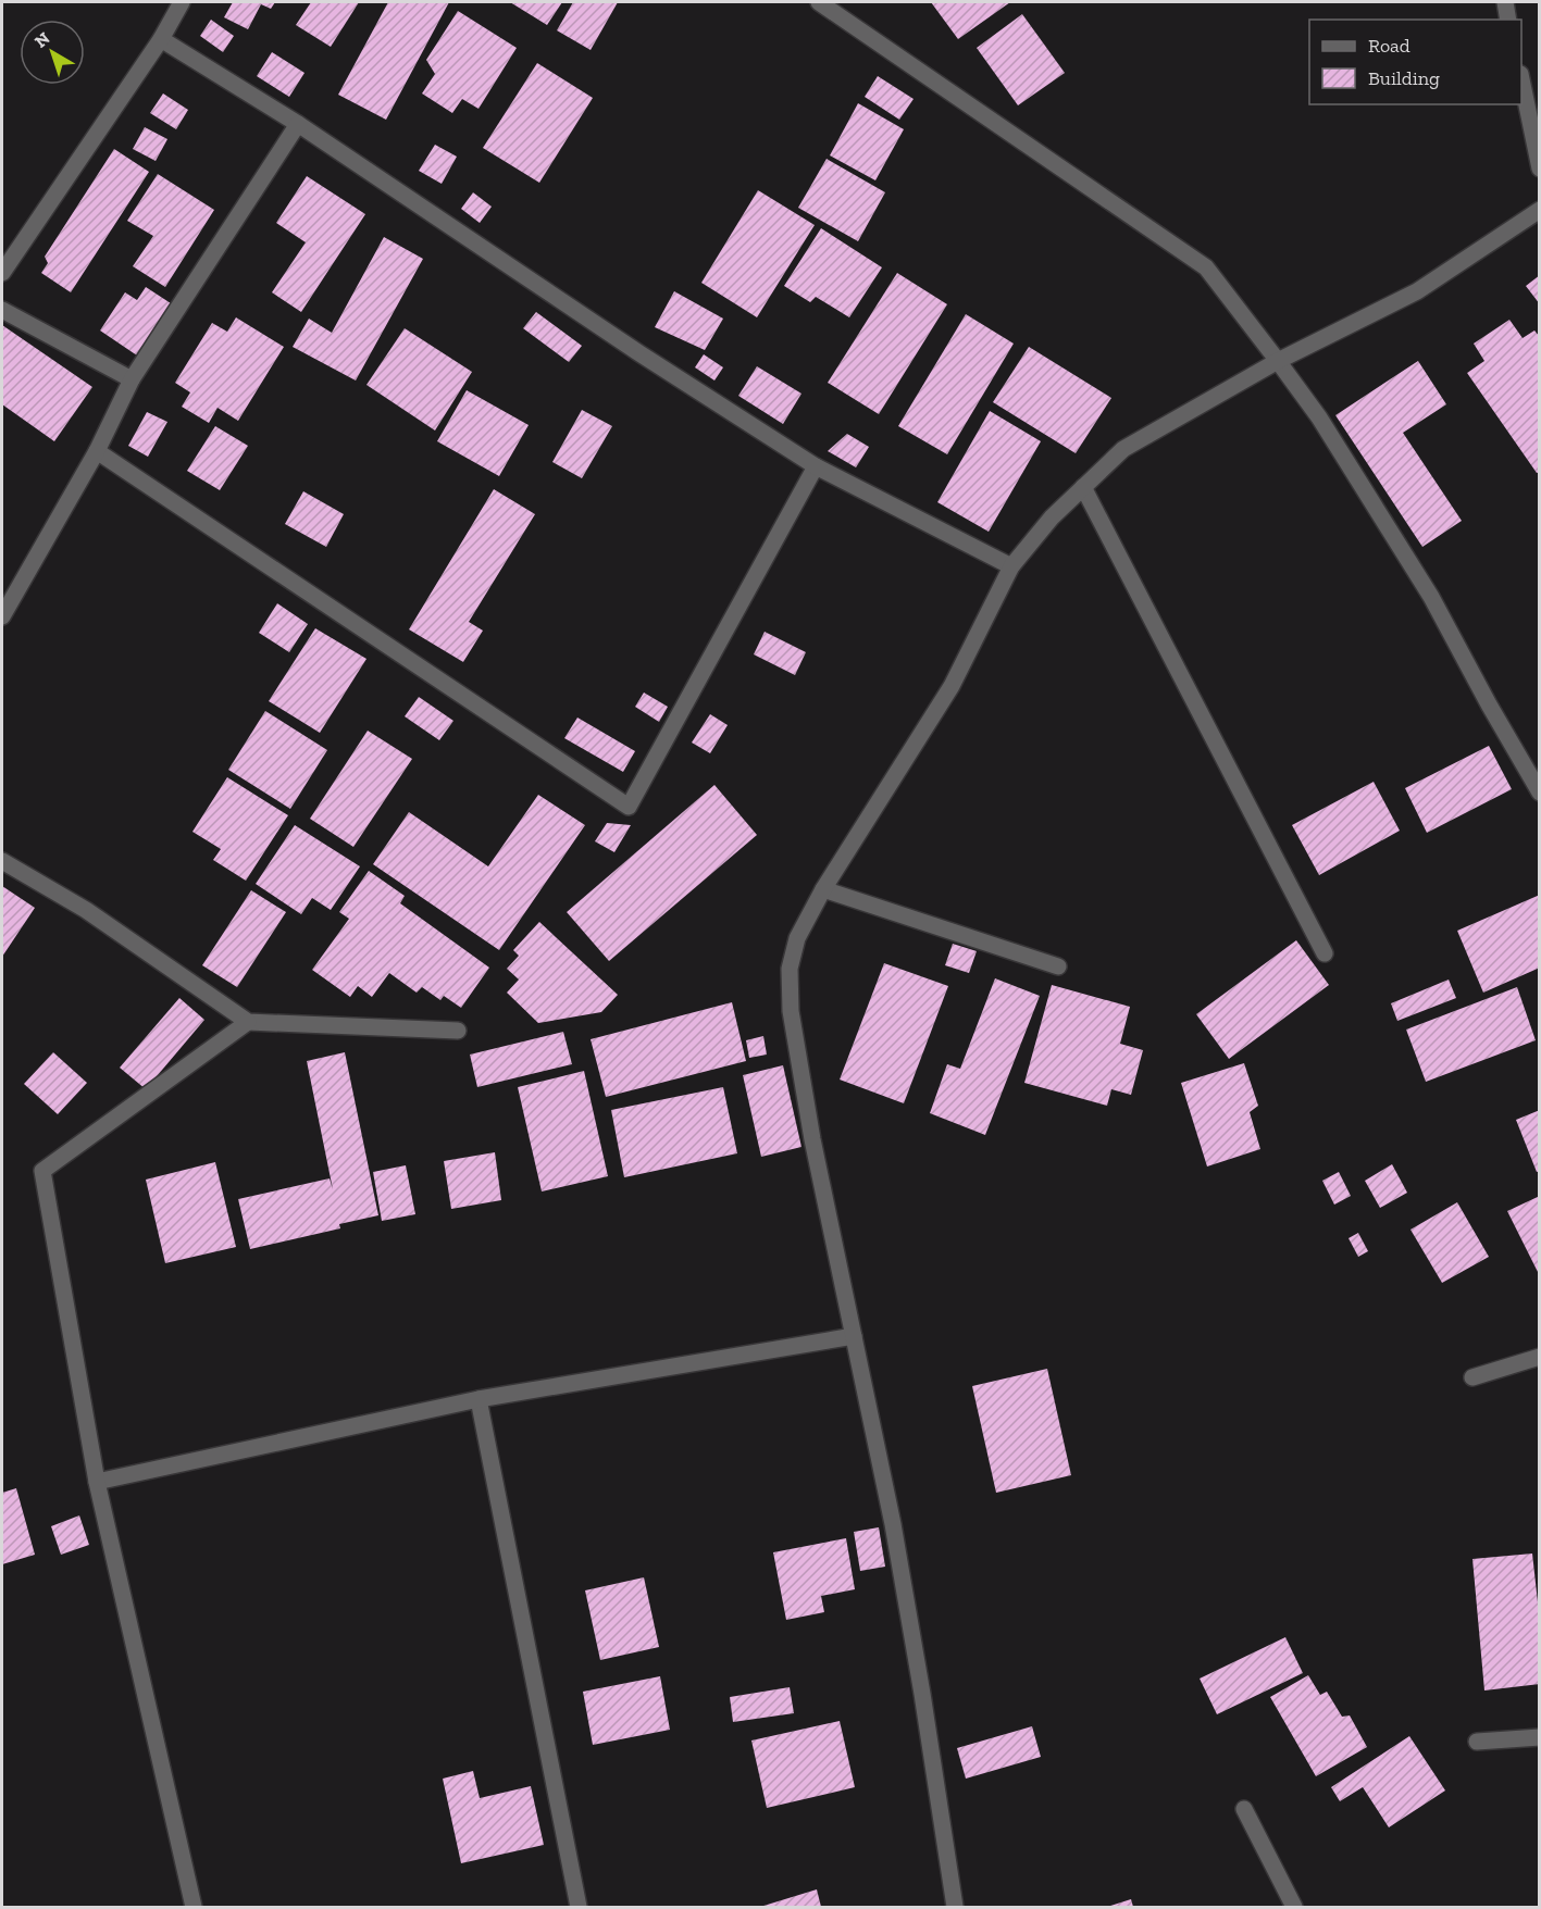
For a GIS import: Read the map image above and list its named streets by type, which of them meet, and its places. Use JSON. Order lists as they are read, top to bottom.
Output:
{
  "legend": ["Road", "Building"],
  "north": "top left"
}
